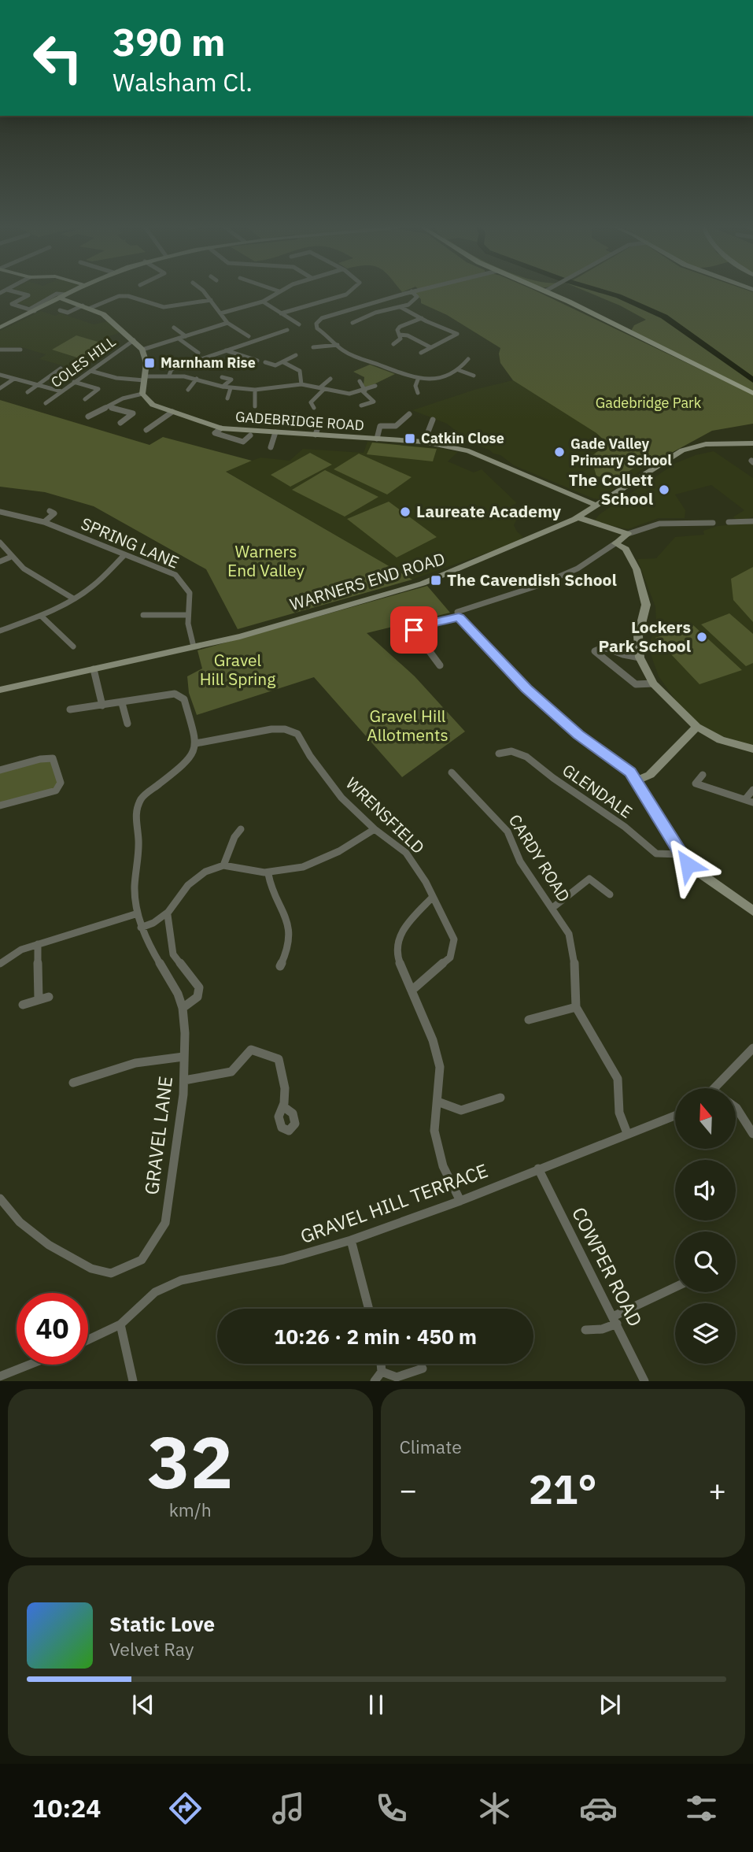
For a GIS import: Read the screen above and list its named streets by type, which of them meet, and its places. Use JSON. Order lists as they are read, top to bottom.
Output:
{
  "streets": {
    "street": [
      "COLES HILL",
      "GADEBRIDGE ROAD",
      "SPRING LANE",
      "WARNERS END ROAD",
      "GLENDALE",
      "WRENSFIELD",
      "CARDY ROAD",
      "GRAVEL LANE",
      "GRAVEL HILL TERRACE",
      "COWPER ROAD"
    ]
  },
  "crossings": [
    ["GADEBRIDGE ROAD", "WARNERS END ROAD"],
    ["SPRING LANE", "WARNERS END ROAD"],
    ["WRENSFIELD", "GRAVEL LANE"],
    ["CARDY ROAD", "GRAVEL HILL TERRACE"],
    ["GRAVEL HILL TERRACE", "COWPER ROAD"]
  ],
  "parks": [
    "Gadebridge Park",
    "Warners End Valley",
    "Gravel Hill Spring",
    "Gravel Hill Allotments"
  ],
  "places": {
    "transit": ["Marnham Rise", "Catkin Close", "The Cavendish School"],
    "other": [
      "Gade Valley Primary School",
      "The Collett School",
      "Laureate Academy",
      "Lockers Park School"
    ]
  },
  "north": "top",
  "page": {
    "turn": ["390 m", "Walsham Cl."],
    "limit": "40",
    "trip": "10:26 · 2 min · 450 m",
    "tile": [
      ["32", "km/h"],
      "Climate"
    ],
    "heat": ["−", "21°", "+"],
    "song": ["Static Love", "Velvet Ray"],
    "tabs": "10:24"
  }
}
